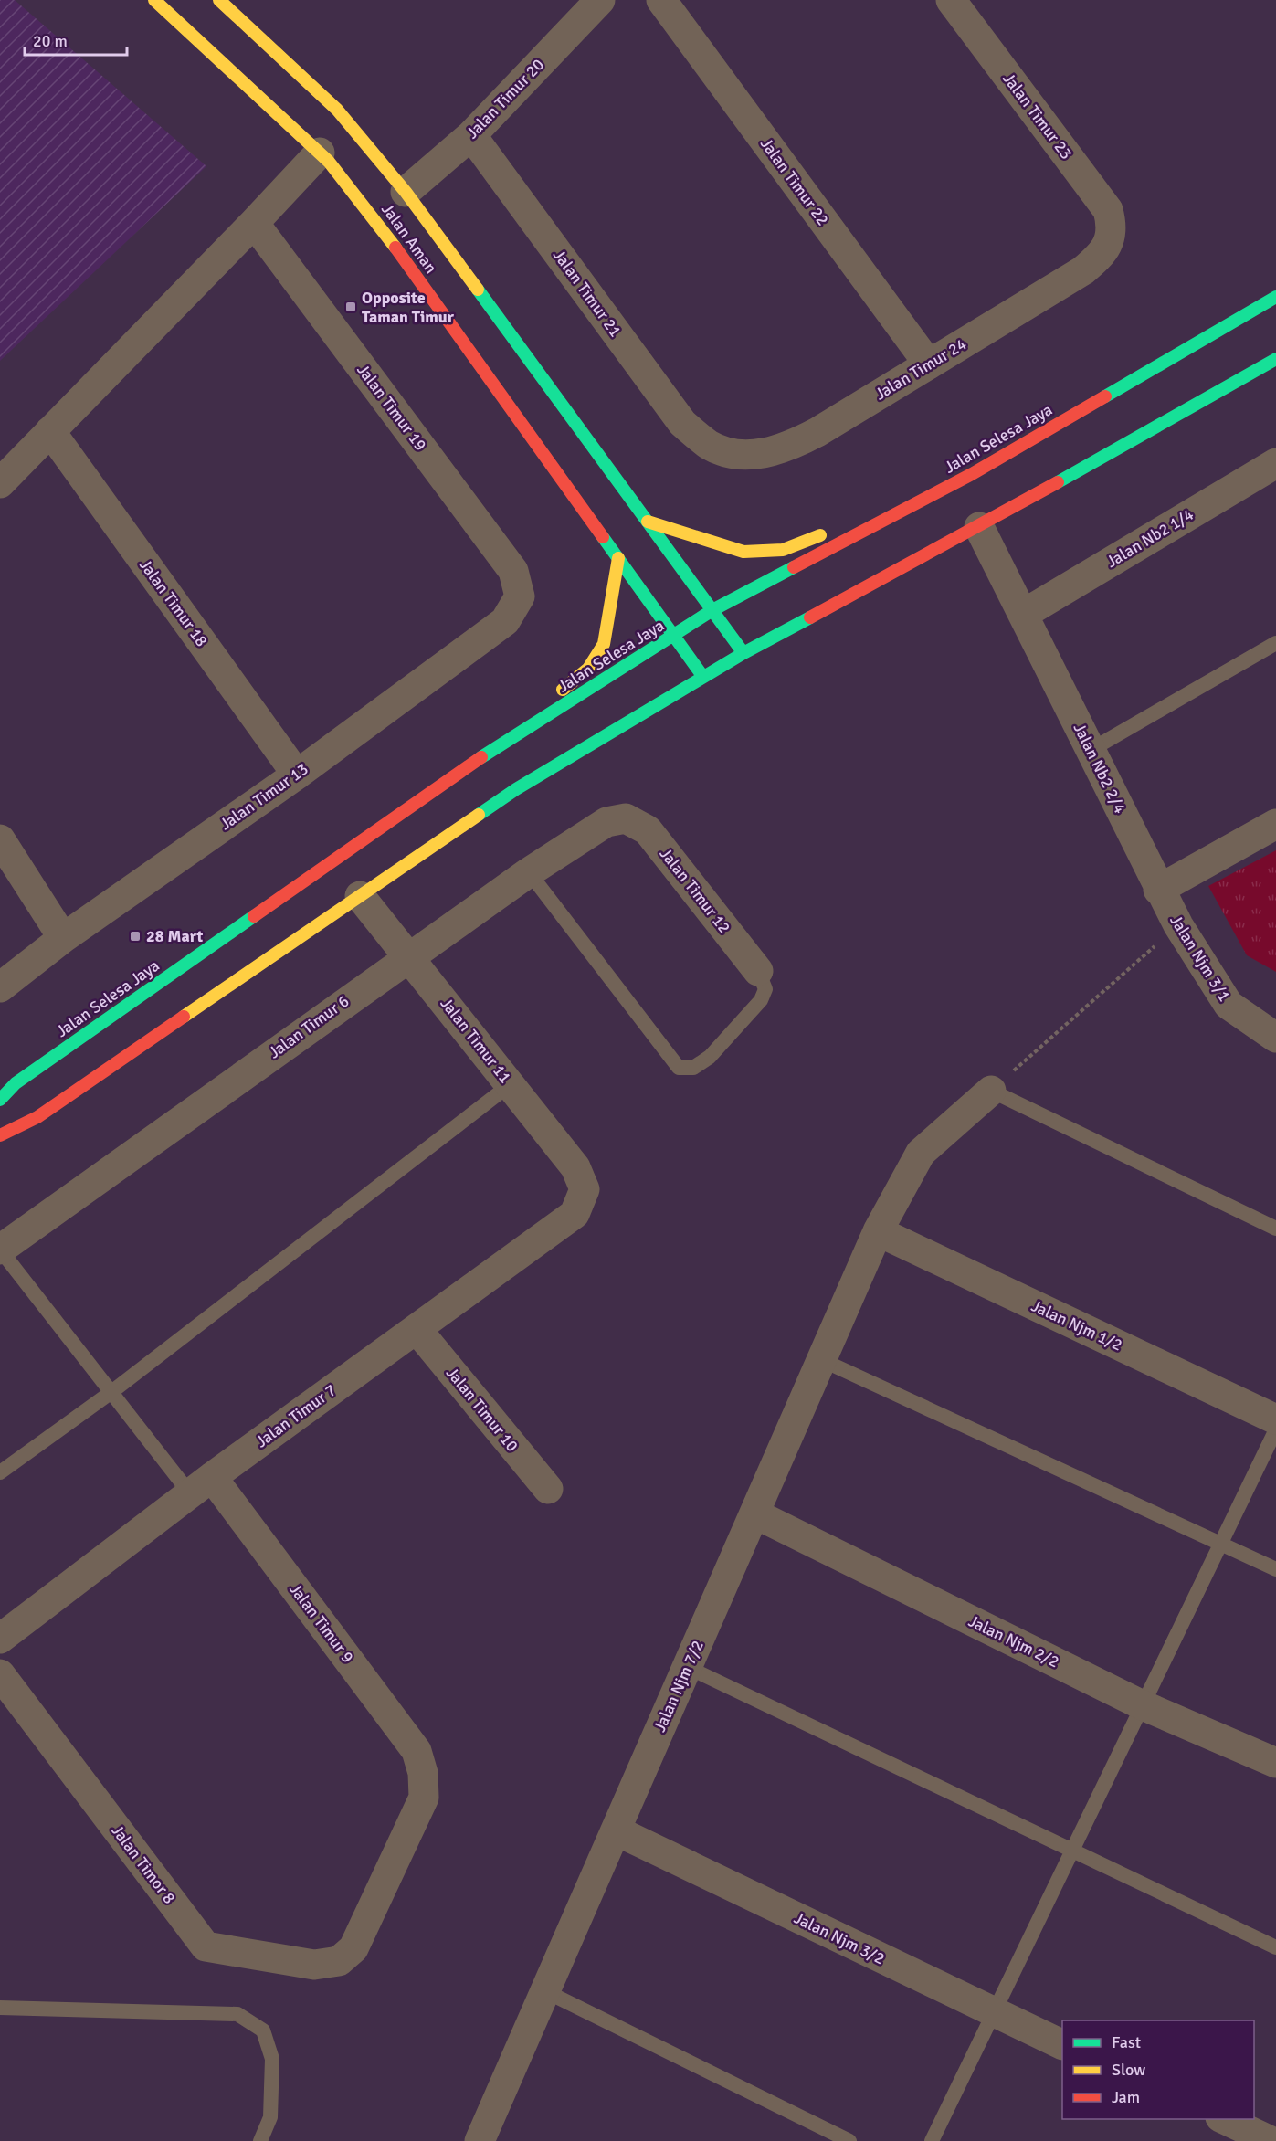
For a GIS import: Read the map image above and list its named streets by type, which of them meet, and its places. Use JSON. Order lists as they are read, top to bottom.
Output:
{
  "streets": {
    "main road": ["Jalan Aman", "Jalan Selesa Jaya"],
    "street": [
      "Jalan Timur 20",
      "Jalan Timur 23",
      "Jalan Timur 22",
      "Jalan Timur 21",
      "Jalan Timur 24",
      "Jalan Timur 19",
      "Jalan Nb2 1/4",
      "Jalan Timur 18",
      "Jalan Nb2 2/4",
      "Jalan Timur 13",
      "Jalan Timur 12",
      "Jalan Njm 3/1",
      "Jalan Timur 6",
      "Jalan Timur 11",
      "Jalan Njm 1/2",
      "Jalan Timur 10",
      "Jalan Timur 7",
      "Jalan Timur 9",
      "Jalan Njm 2/2",
      "Jalan Njm 7/2",
      "Jalan Timor 8",
      "Jalan Njm 3/2"
    ]
  },
  "crossings": [
    ["Jalan Timur 20", "Jalan Aman"],
    ["Jalan Timur 20", "Jalan Timur 21"],
    ["Jalan Timur 23", "Jalan Timur 24"],
    ["Jalan Timur 22", "Jalan Timur 24"],
    ["Jalan Aman", "Jalan Selesa Jaya"],
    ["Jalan Timur 21", "Jalan Timur 24"],
    ["Jalan Timur 19", "Jalan Timur 13"],
    ["Jalan Nb2 1/4", "Jalan Nb2 2/4"],
    ["Jalan Timur 18", "Jalan Timur 13"],
    ["Jalan Nb2 2/4", "Jalan Njm 3/1"],
    ["Jalan Timur 12", "Jalan Timur 6"],
    ["Jalan Timur 6", "Jalan Timur 11"],
    ["Jalan Timur 11", "Jalan Timur 7"],
    ["Jalan Njm 1/2", "Jalan Njm 7/2"],
    ["Jalan Timur 10", "Jalan Timur 7"],
    ["Jalan Timur 7", "Jalan Timur 9"],
    ["Jalan Timur 9", "Jalan Timor 8"],
    ["Jalan Njm 2/2", "Jalan Njm 7/2"],
    ["Jalan Njm 7/2", "Jalan Njm 3/2"]
  ],
  "places": {
    "transit": ["Opposite Taman Timur", "28 Mart"]
  },
  "legend": ["Fast", "Slow", "Jam"],
  "scale_bar": "20 m"
}
